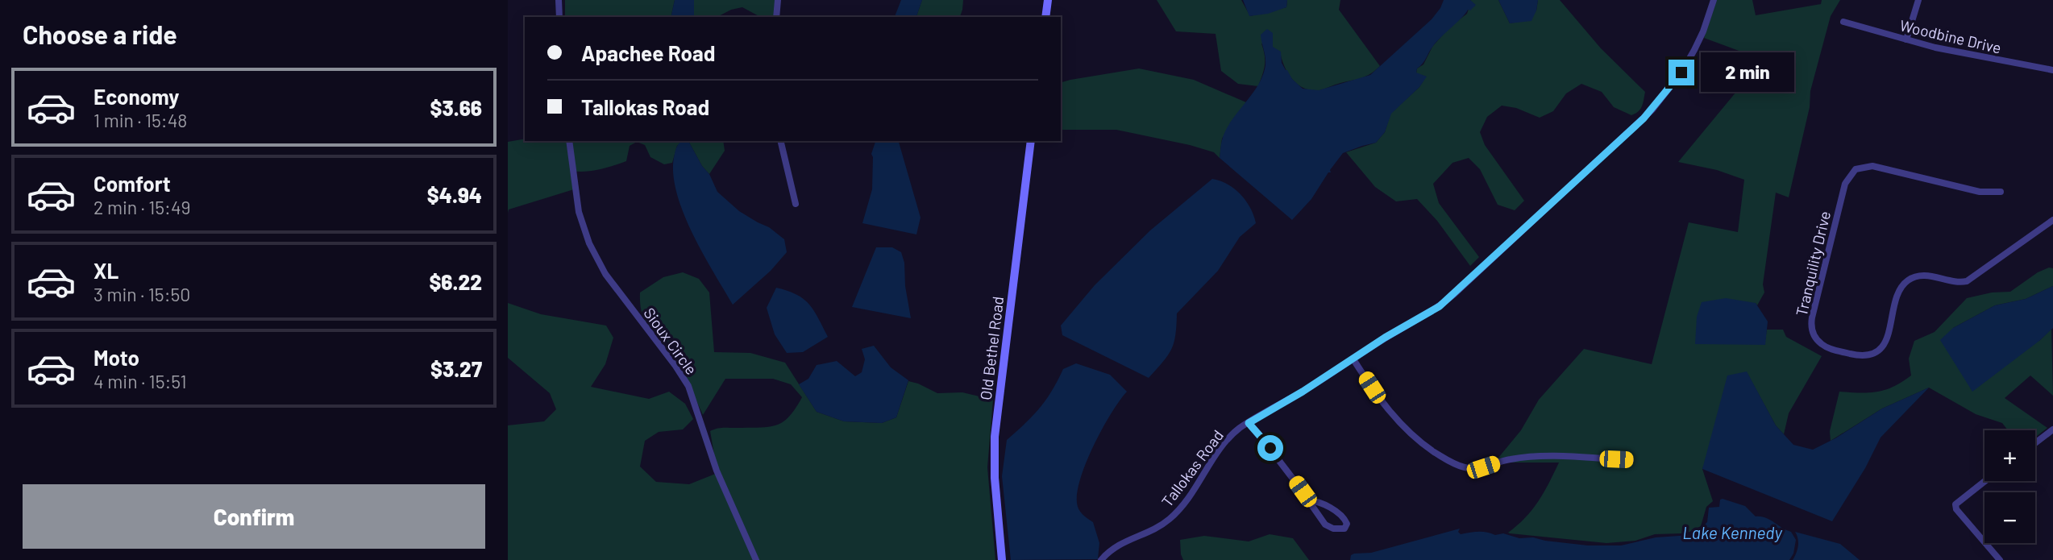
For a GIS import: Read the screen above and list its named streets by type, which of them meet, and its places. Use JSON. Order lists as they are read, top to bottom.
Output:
{
  "streets": {
    "street": [
      "Woodbine Drive",
      "Tranquility Drive",
      "Sioux Circle",
      "Old Bethel Road",
      "Tallokas Road"
    ]
  },
  "water": ["Lake Kennedy"],
  "page": {
    "heading": "Choose a ride",
    "banner": ["Apachee Road", "Tallokas Road"],
    "bubble": "2 min",
    "list": [
      {
        "name": "Economy",
        "note": "1 min · 15:48",
        "value": "$3.66"
      },
      {
        "name": "Comfort",
        "note": "2 min · 15:49",
        "value": "$4.94"
      },
      {
        "name": "XL",
        "note": "3 min · 15:50",
        "value": "$6.22"
      },
      {
        "name": "Moto",
        "note": "4 min · 15:51",
        "value": "$3.27"
      }
    ],
    "map_buttons": ["+", "−"],
    "buttons": "Confirm"
  }
}
